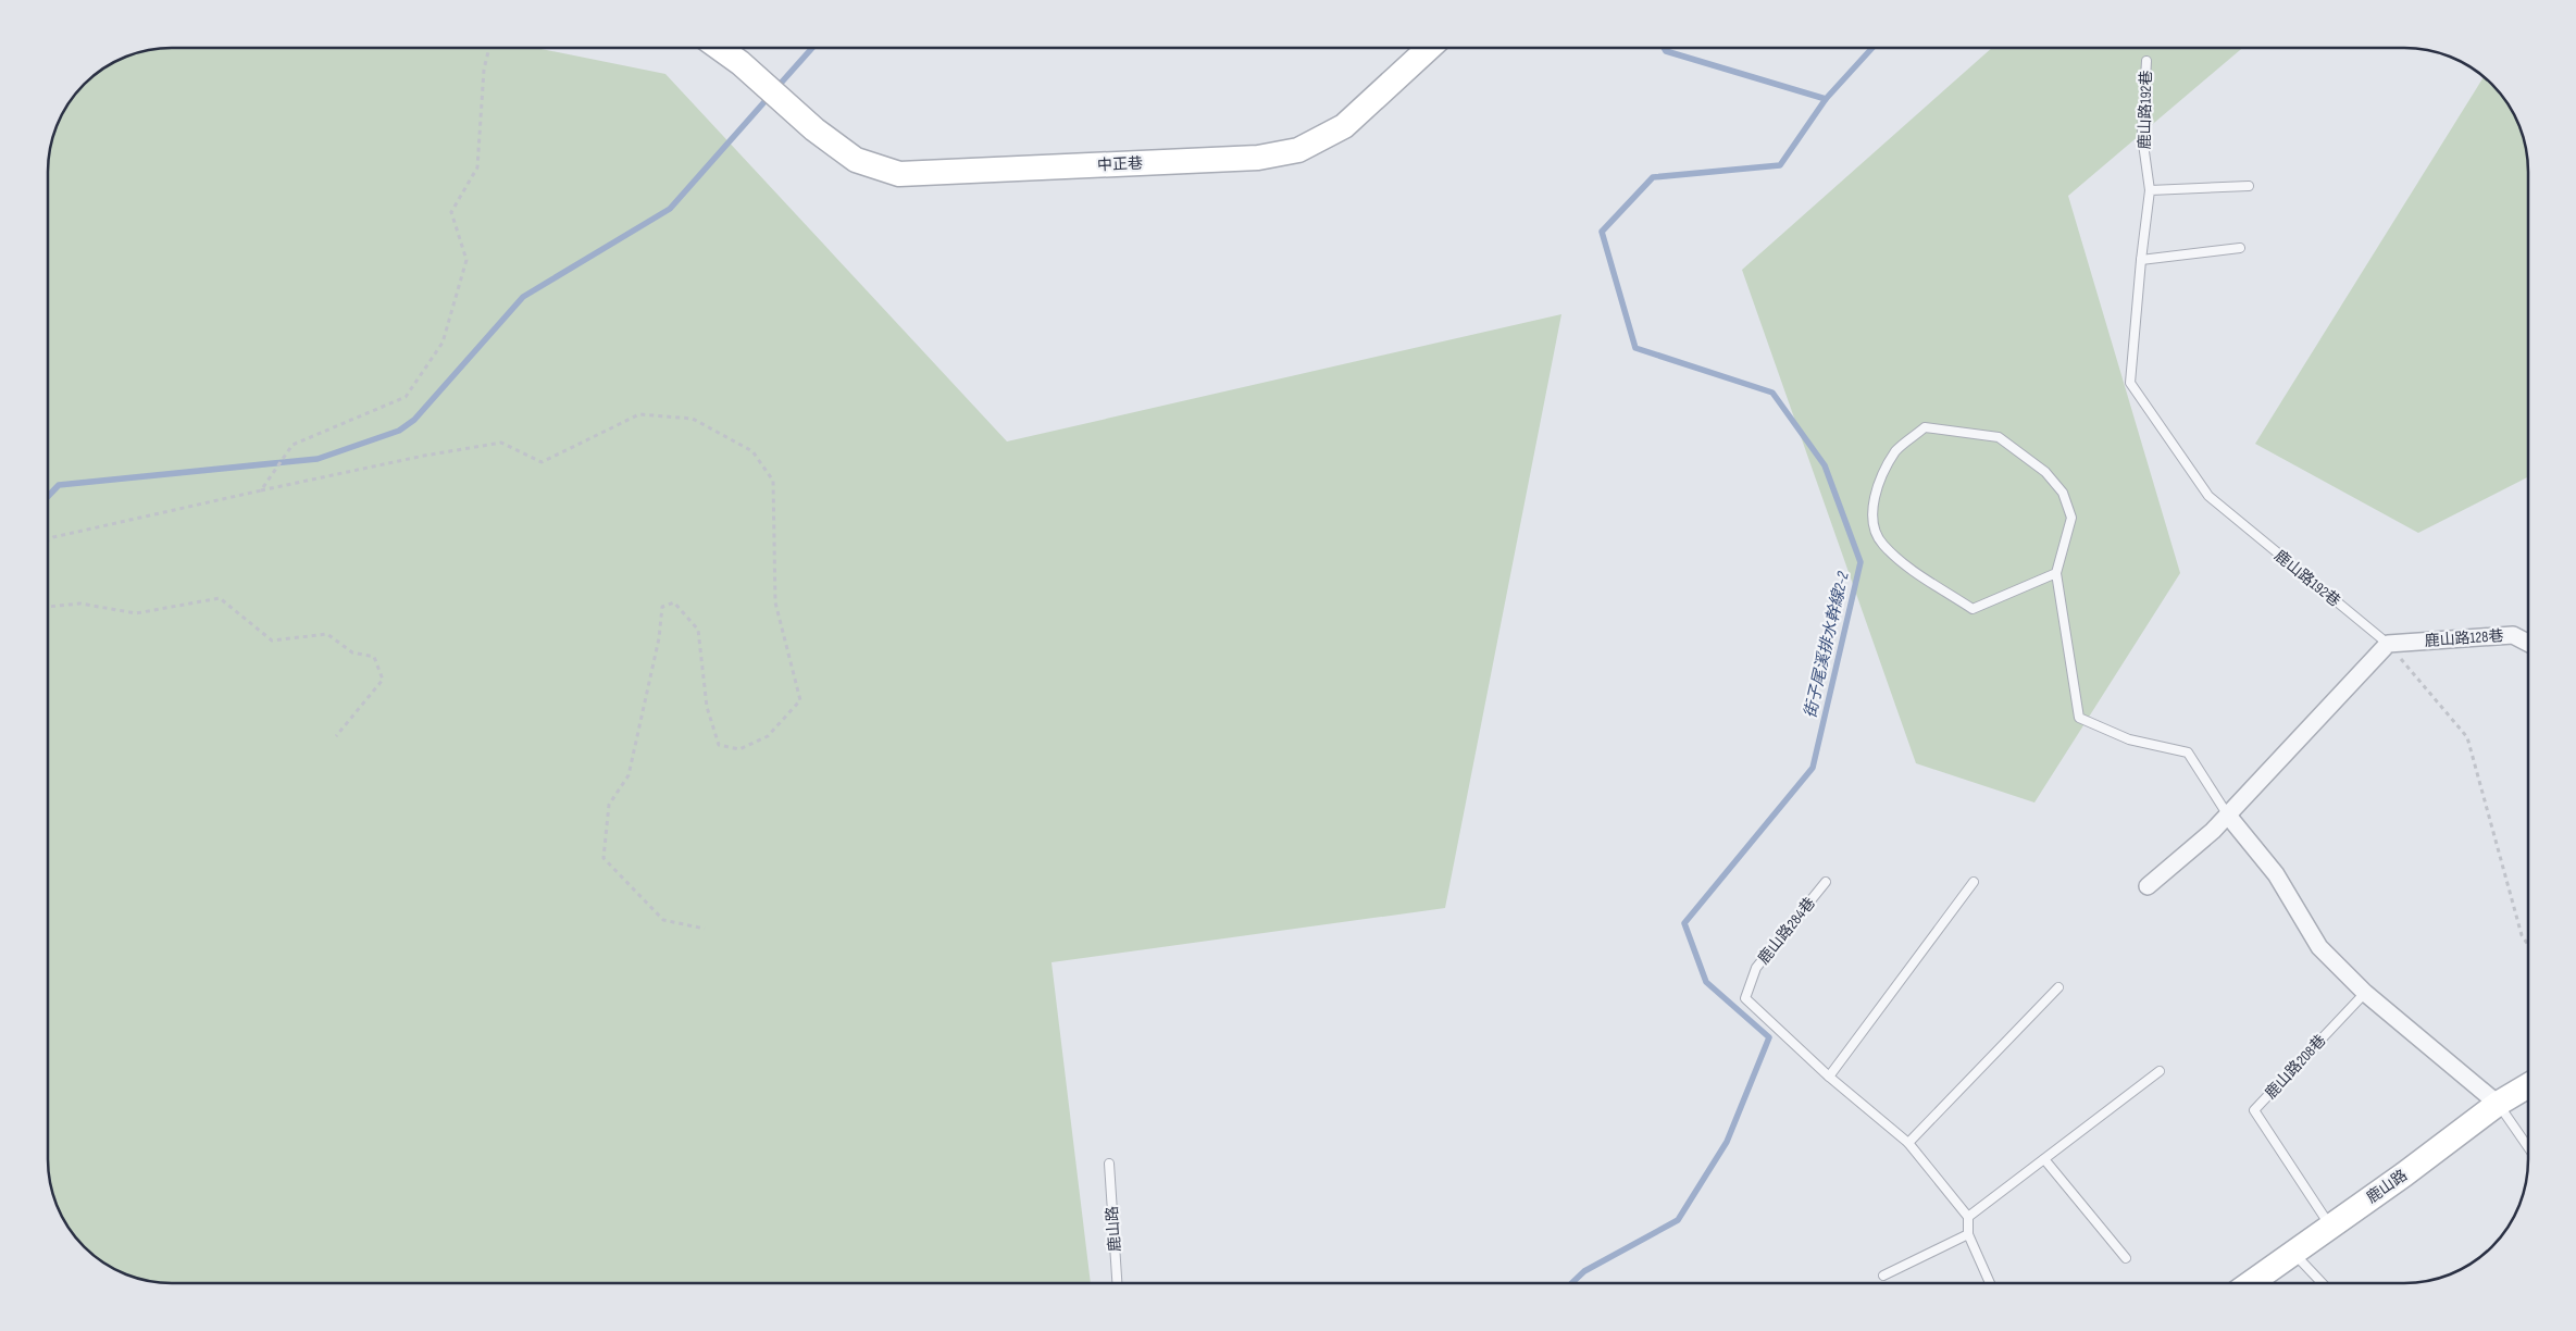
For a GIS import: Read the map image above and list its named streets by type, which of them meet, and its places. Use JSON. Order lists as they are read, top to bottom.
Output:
{
  "streets": {
    "street": ["中正巷", "鹿山路128巷", "鹿山路"],
    "lane": ["鹿山路192巷", "鹿山路284巷", "鹿山路208巷"]
  },
  "crossings": [
    ["鹿山路192巷", "鹿山路128巷"],
    ["鹿山路208巷", "鹿山路"]
  ],
  "water": ["街子尾溪排水幹線2-2"]
}
